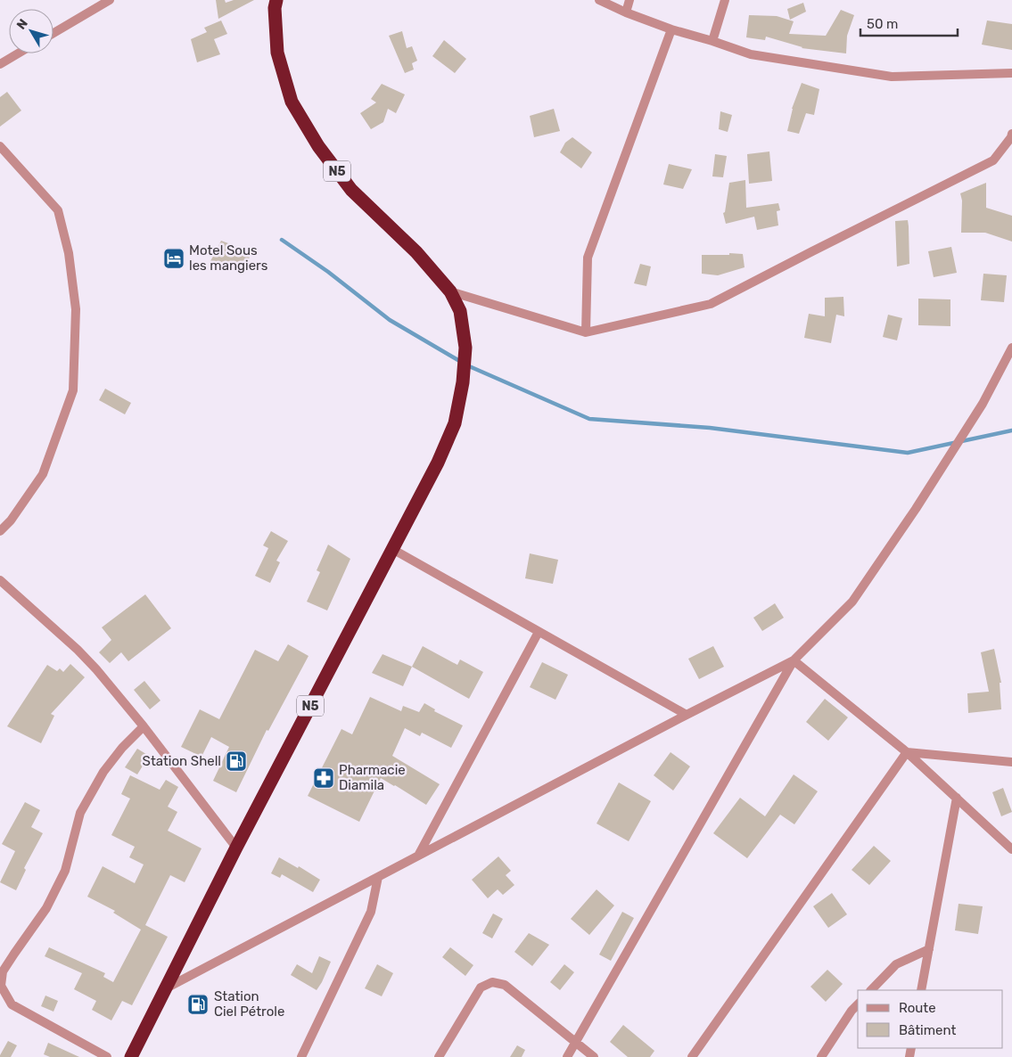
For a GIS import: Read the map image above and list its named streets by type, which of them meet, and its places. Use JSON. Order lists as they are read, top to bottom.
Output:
{
  "streets": {
    "highway": ["N5"]
  },
  "places": {
    "hotel": ["Motel Sous les mangiers"],
    "fuel station": ["Station Shell", "Station Ciel Pétrole"],
    "pharmacy": ["Pharmacie Diamila"]
  },
  "legend": ["Route", "Bâtiment"],
  "scale_bar": "50 m",
  "north": "top left"
}
